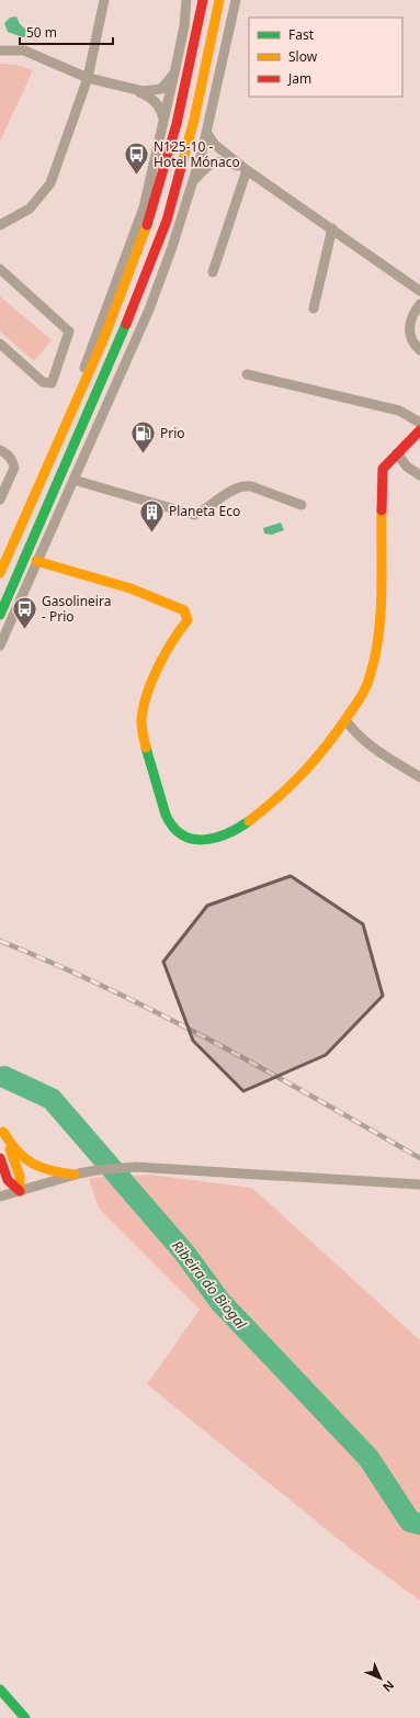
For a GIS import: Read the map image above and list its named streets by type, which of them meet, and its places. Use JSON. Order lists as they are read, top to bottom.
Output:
{
  "water": ["Ribeira do Biogal"],
  "places": {
    "bus stop": ["N125-10 - Hotel Mónaco", "Gasolineira - Prio"],
    "fuel station": ["Prio"],
    "building": ["Planeta Eco"]
  },
  "legend": ["Fast", "Slow", "Jam"],
  "scale_bar": "50 m",
  "north": "bottom right"
}
